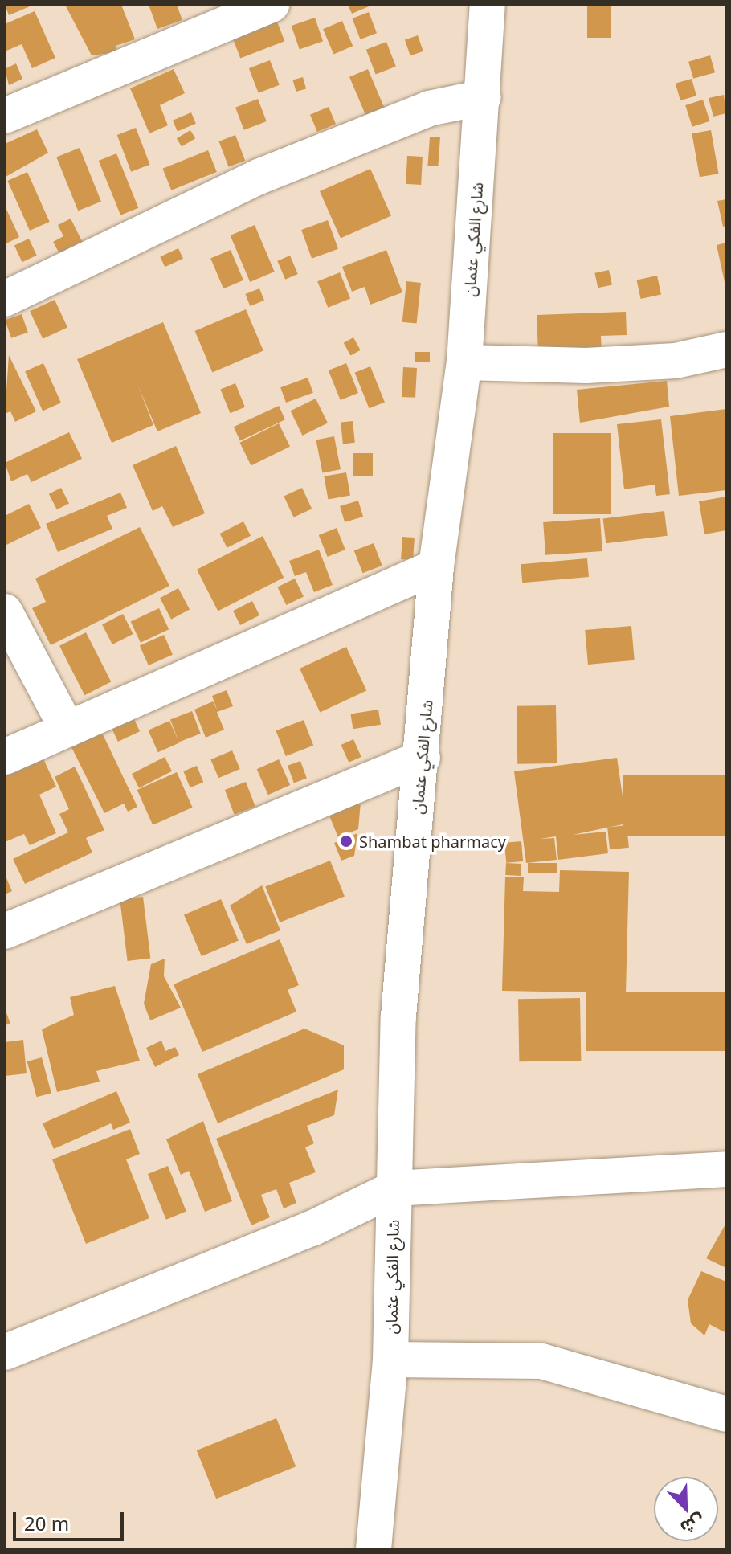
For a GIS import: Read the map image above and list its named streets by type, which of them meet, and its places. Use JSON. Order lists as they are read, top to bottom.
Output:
{
  "streets": {
    "street": ["شارع الفكي عثمان"]
  },
  "places": ["Shambat pharmacy"],
  "scale_bar": "20 m",
  "north": "bottom right"
}
